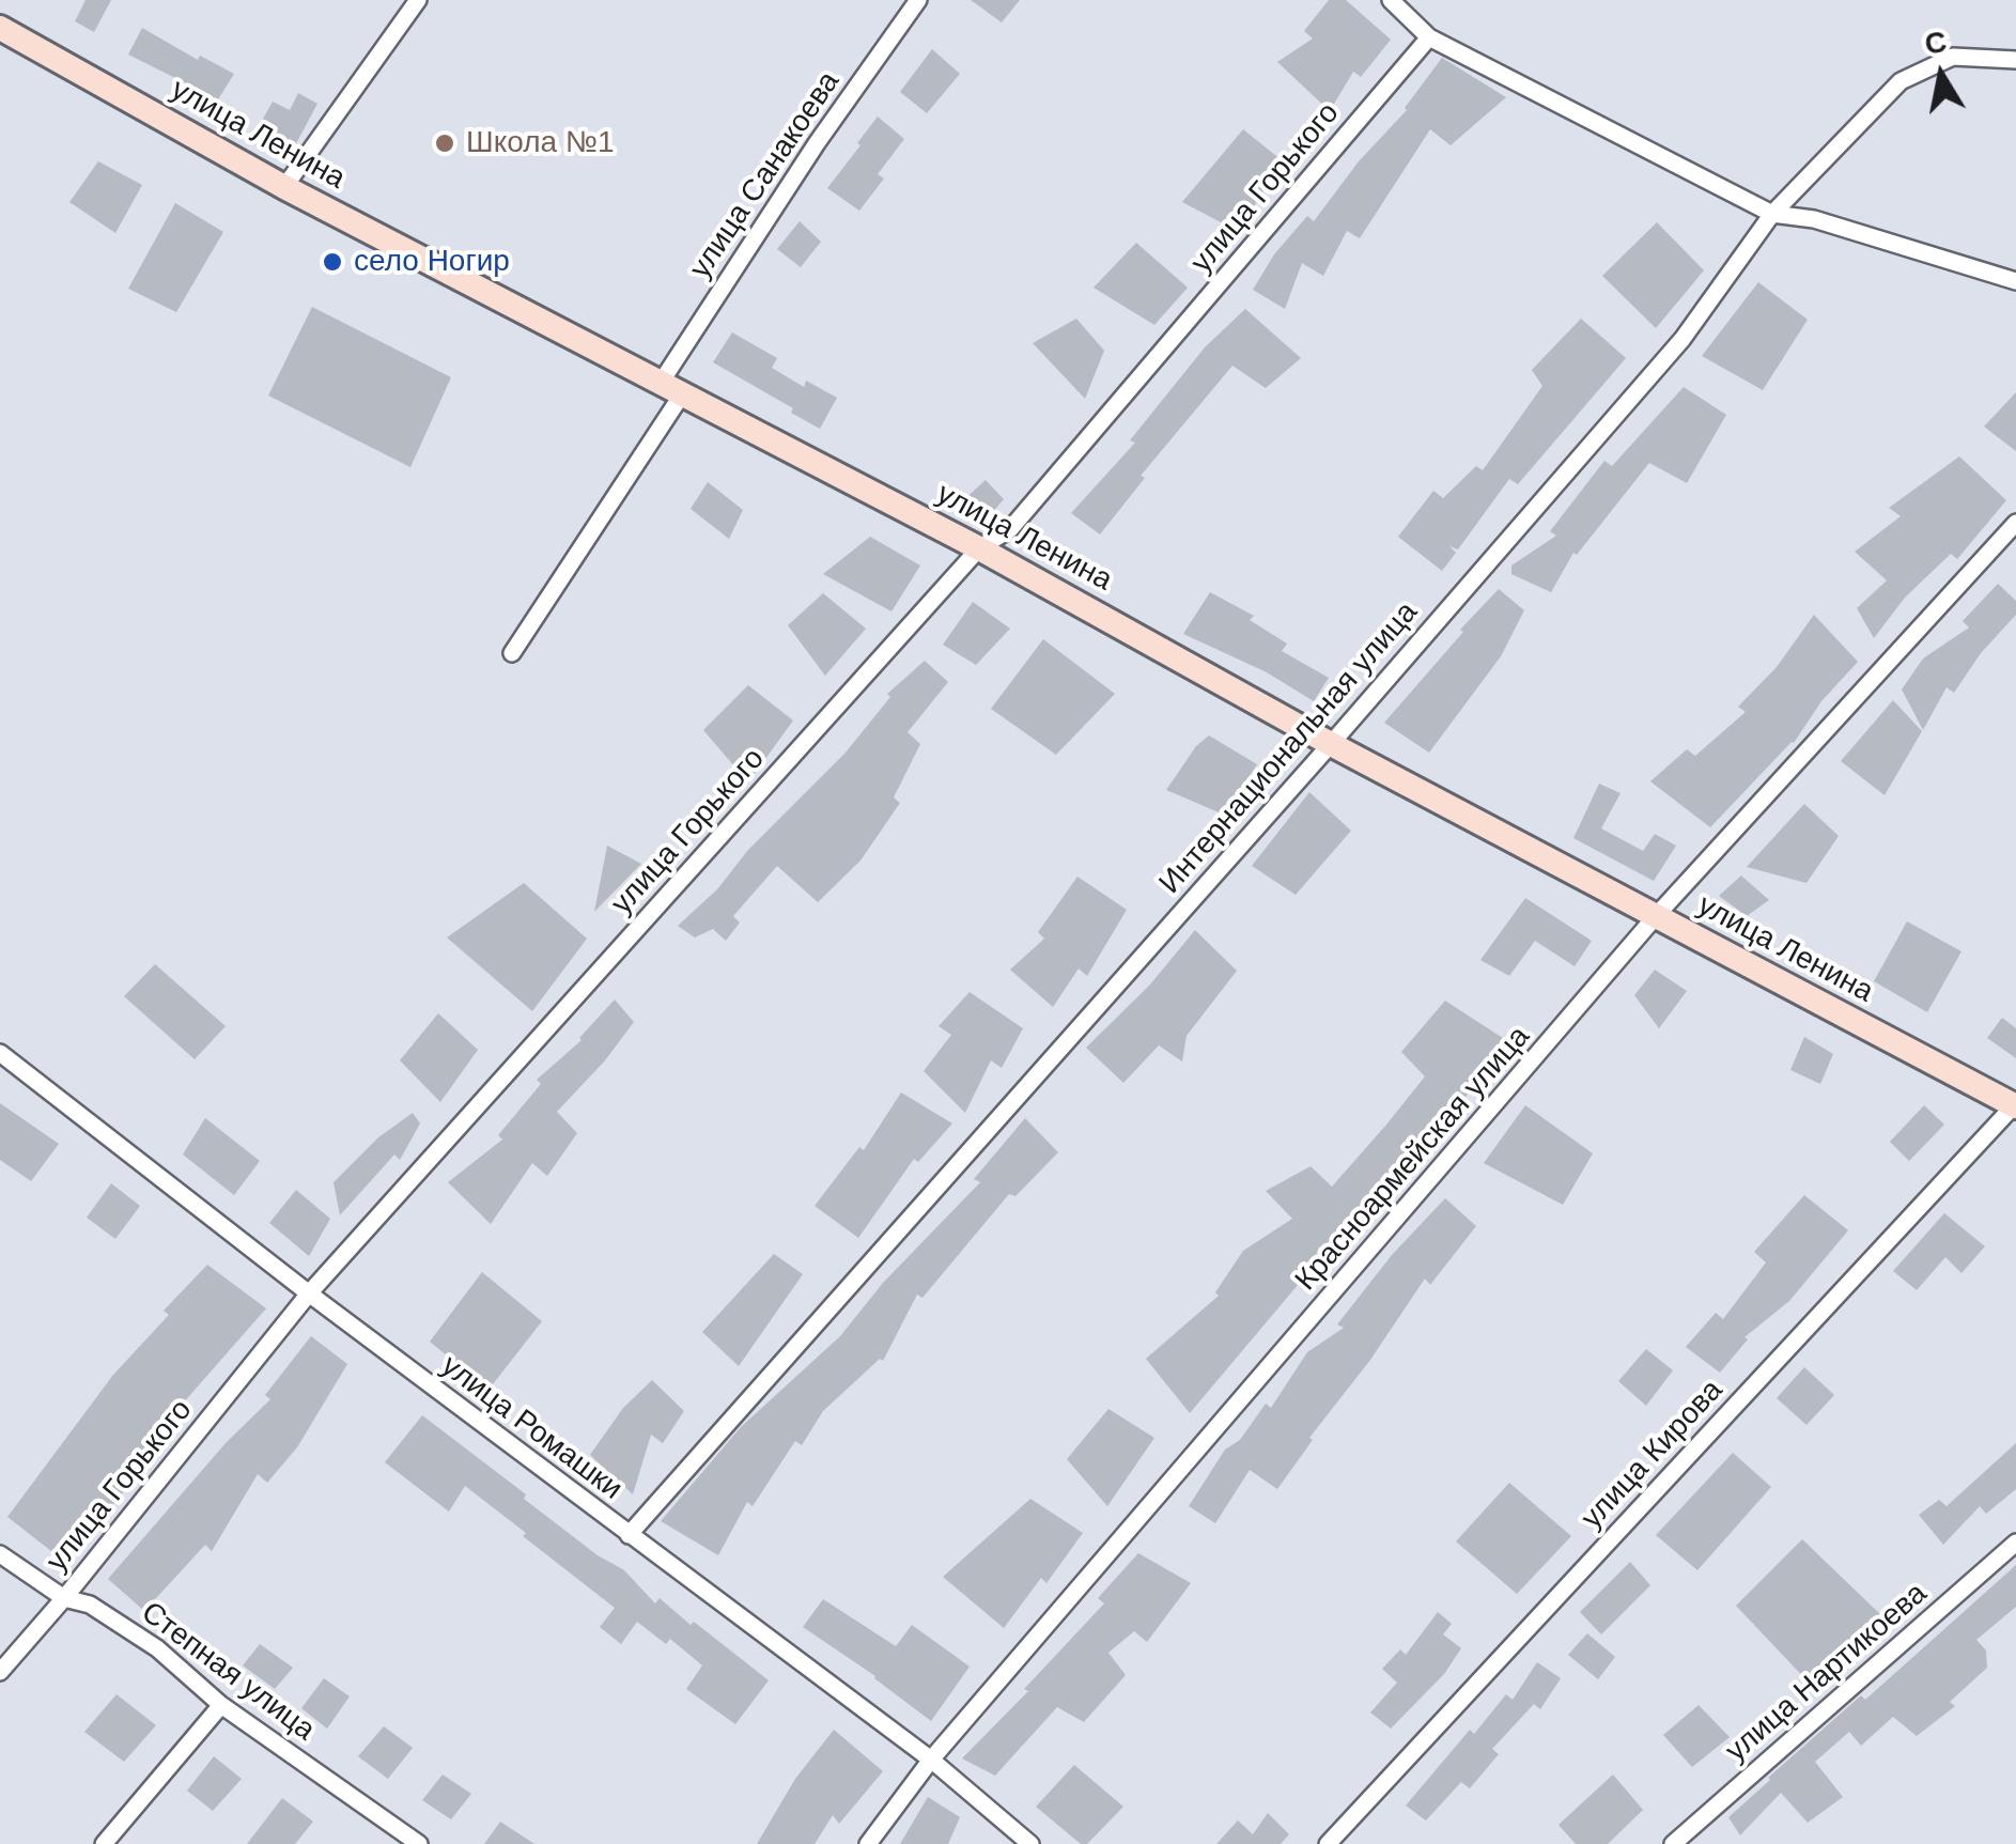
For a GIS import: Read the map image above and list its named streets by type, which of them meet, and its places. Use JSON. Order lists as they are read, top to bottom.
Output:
{
  "streets": {
    "street": [
      "улица Ленина",
      "улица Санакоева",
      "улица Горького",
      "Интернациональная улица",
      "Красноармейская улица",
      "улица Ромашки",
      "улица Кирова",
      "Степная улица",
      "улица Нартикоева"
    ]
  },
  "crossings": [
    ["улица Ленина", "улица Санакоева"],
    ["улица Ленина", "улица Горького"],
    ["улица Ленина", "Интернациональная улица"],
    ["улица Ленина", "Красноармейская улица"],
    ["улица Ленина", "улица Кирова"],
    ["улица Горького", "улица Ромашки"],
    ["улица Горького", "Степная улица"],
    ["Интернациональная улица", "улица Ромашки"],
    ["Красноармейская улица", "улица Ромашки"]
  ],
  "places": ["Школа №1", "село Ногир"],
  "north": "top"
}
